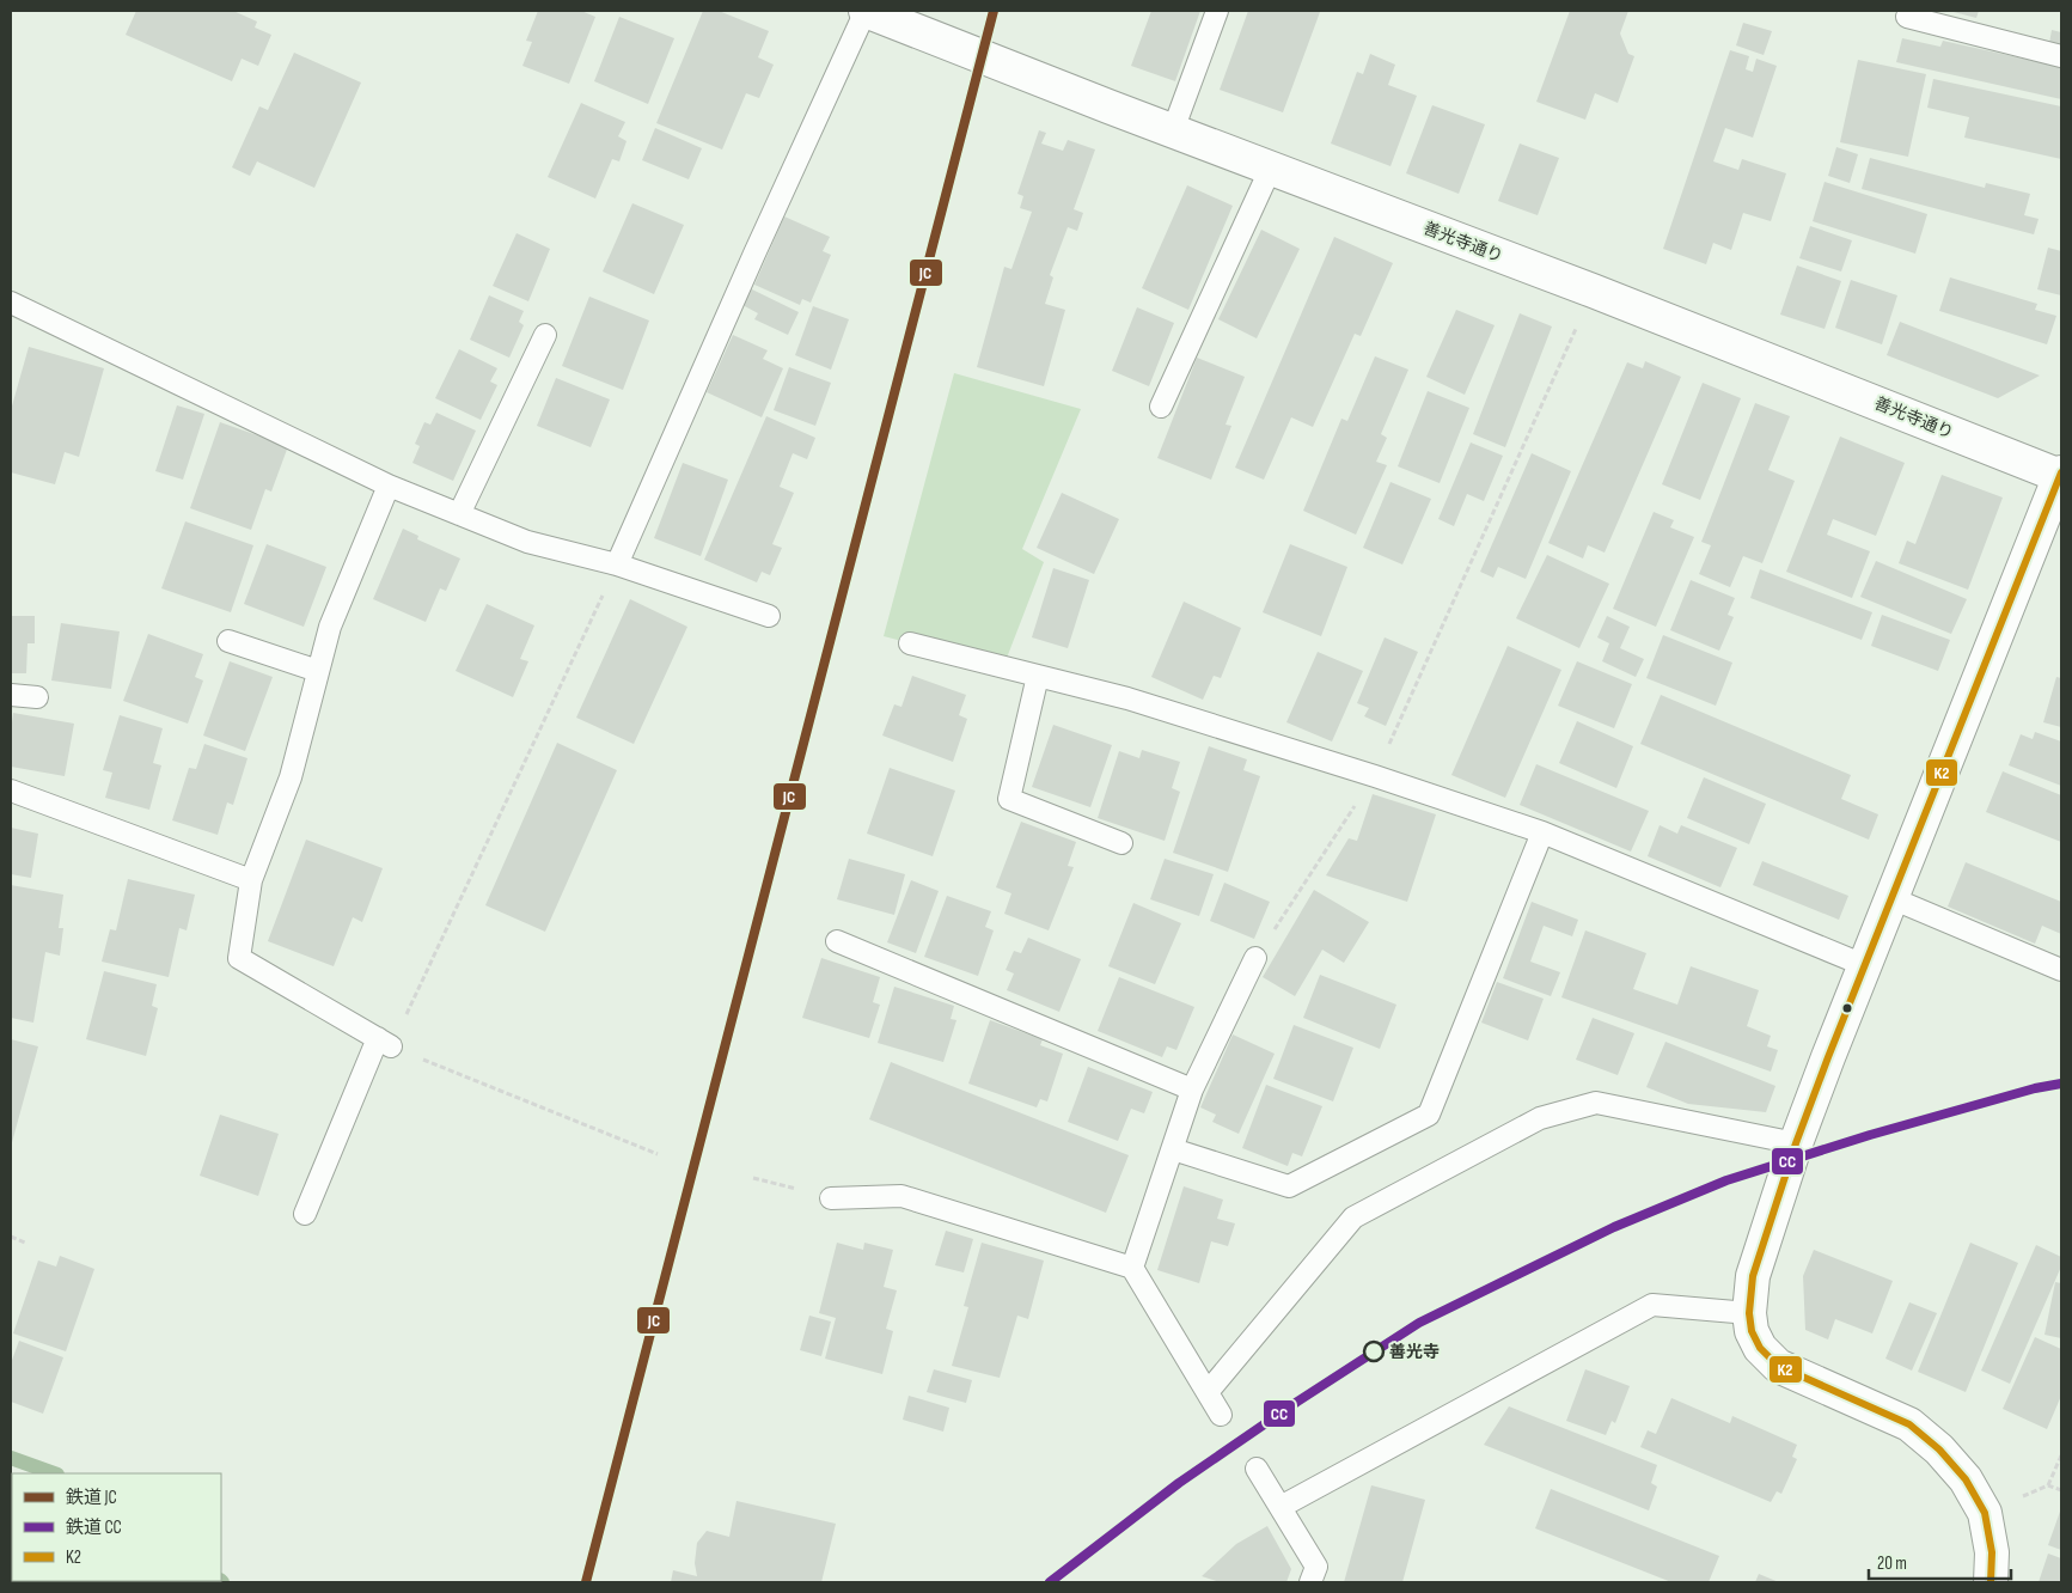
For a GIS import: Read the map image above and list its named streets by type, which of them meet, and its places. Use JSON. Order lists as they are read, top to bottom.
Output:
{
  "streets": {
    "main road": ["善光寺通り"]
  },
  "places": ["善光寺"],
  "lines": ["rail line JC", "transit line K2", "rail line CC"],
  "legend": ["鉄道 JC", "鉄道 CC", "K2"],
  "scale_bar": "20 m"
}
